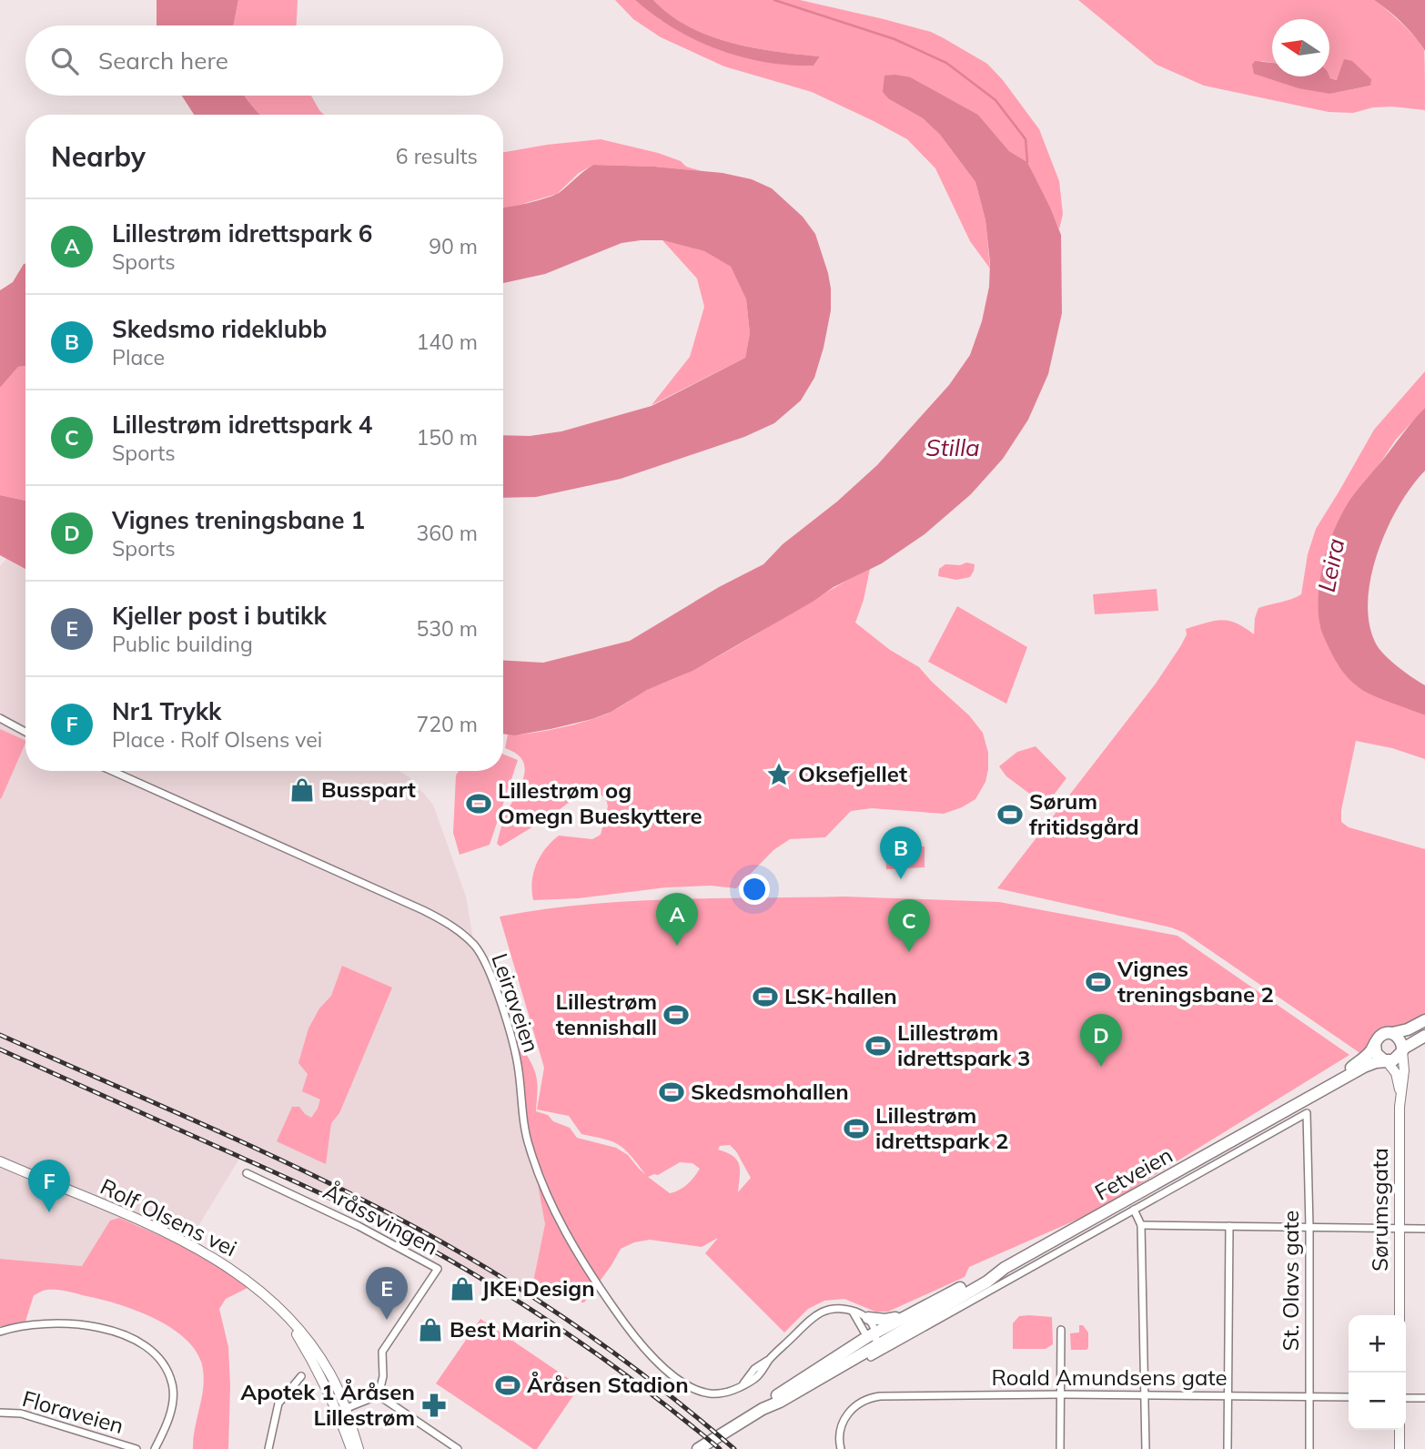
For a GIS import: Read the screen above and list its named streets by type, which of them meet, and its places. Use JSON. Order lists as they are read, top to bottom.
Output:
{
  "streets": {
    "highway": ["Fetveien"],
    "main road": ["Sørumsgata", "Rolf Olsens vei"],
    "street": [
      "Leiraveien",
      "Åråssvingen",
      "St. Olavs gate",
      "Roald Amundsens gate",
      "Floraveien"
    ]
  },
  "crossings": [
    ["Fetveien", "Sørumsgata"],
    ["St. Olavs gate", "Roald Amundsens gate"]
  ],
  "water": ["Stilla", "Leira"],
  "places": {
    "place": ["Oksefjellet"],
    "shop": ["Busspart", "JKE Design", "Best Marin"],
    "sports": [
      "Lillestrøm og Omegn Bueskyttere",
      "Sørum fritidsgård",
      "Vignes treningsbane 2",
      "LSK-hallen",
      "Lillestrøm tennishall",
      "Lillestrøm idrettspark 3",
      "Skedsmohallen",
      "Lillestrøm idrettspark 2",
      "Åråsen Stadion"
    ],
    "pharmacy": ["Apotek 1 Åråsen Lillestrøm"]
  },
  "north": "left",
  "page": {
    "search": "Search here",
    "heading": ["Nearby", "6 results"],
    "list": [
      {
        "mark": "A",
        "name": "Lillestrøm idrettspark 6",
        "note": "Sports",
        "value": "90 m"
      },
      {
        "mark": "B",
        "name": "Skedsmo rideklubb",
        "note": "Place",
        "value": "140 m"
      },
      {
        "mark": "C",
        "name": "Lillestrøm idrettspark 4",
        "note": "Sports",
        "value": "150 m"
      },
      {
        "mark": "D",
        "name": "Vignes treningsbane 1",
        "note": "Sports",
        "value": "360 m"
      },
      {
        "mark": "E",
        "name": "Kjeller post i butikk",
        "note": "Public building",
        "value": "530 m"
      },
      {
        "mark": "F",
        "name": "Nr1 Trykk",
        "note": "Place · Rolf Olsens vei",
        "value": "720 m"
      }
    ],
    "pins": [
      "B",
      "A",
      "C",
      "D",
      "F",
      "E"
    ],
    "map_buttons": ["+", "−"]
  }
}
